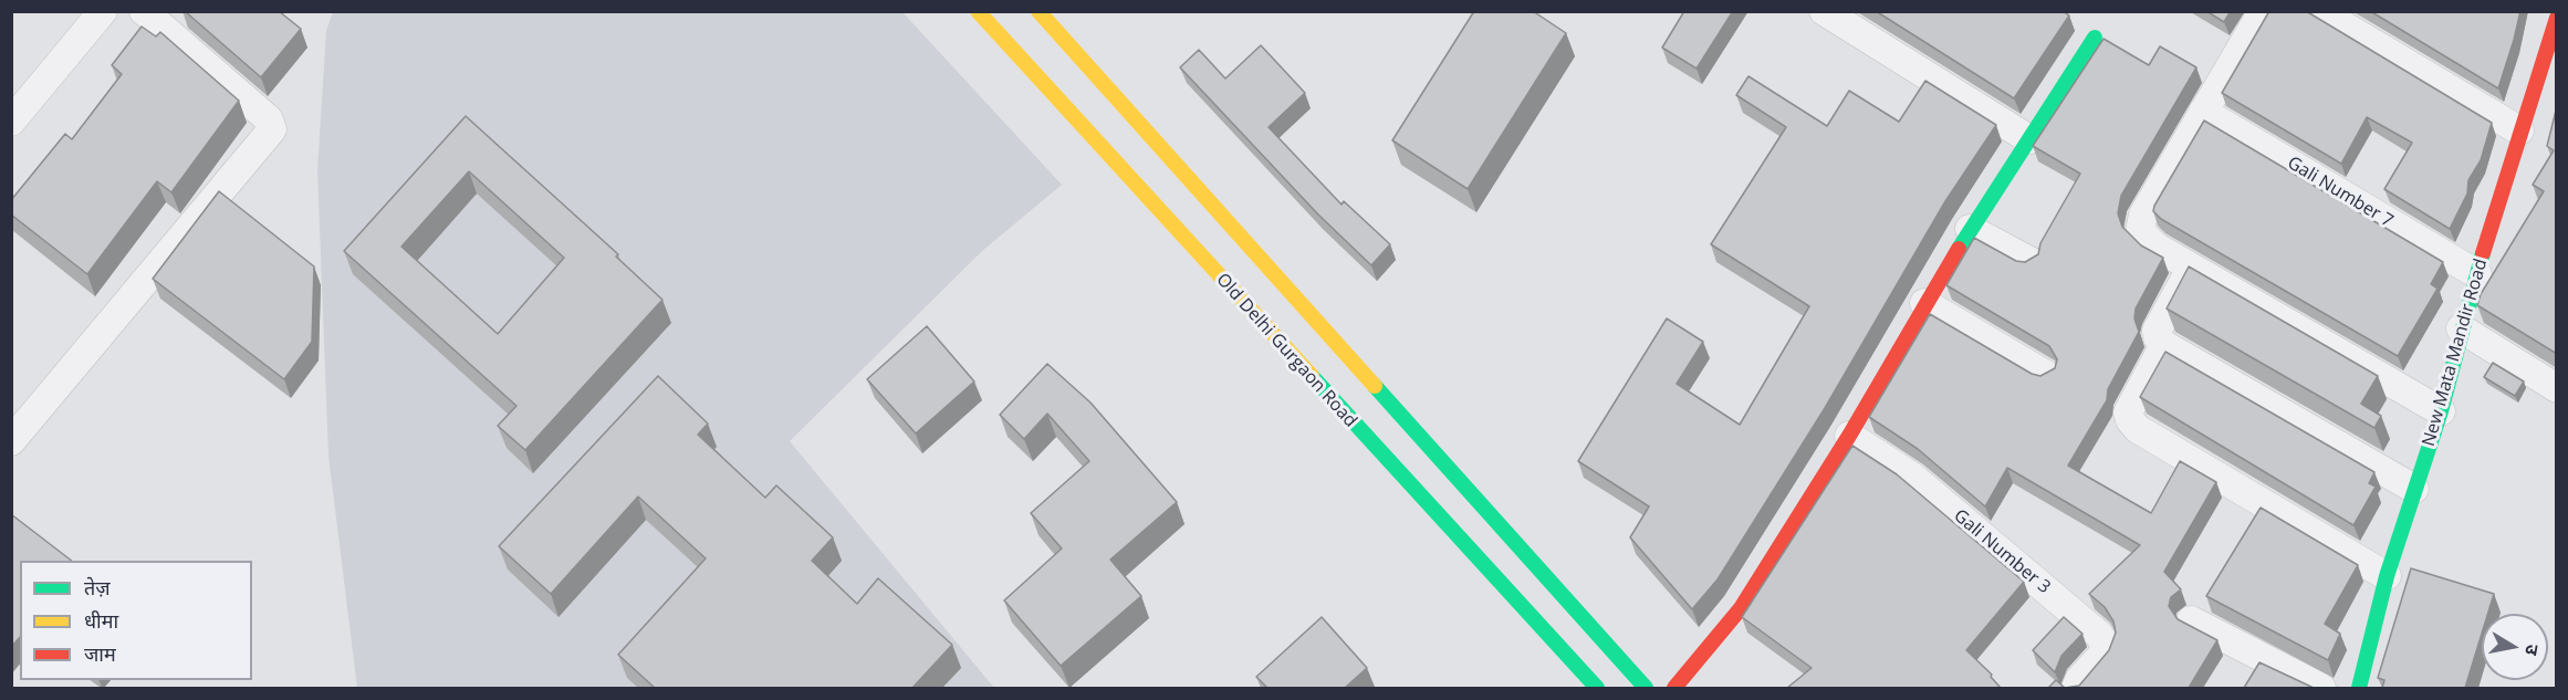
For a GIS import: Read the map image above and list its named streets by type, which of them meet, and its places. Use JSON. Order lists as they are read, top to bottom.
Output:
{
  "streets": {
    "main road": ["Old Delhi Gurgaon Road", "New Mata Mandir Road"],
    "street": ["Gali Number 7", "Gali Number 3"]
  },
  "crossings": [
    ["Gali Number 7", "New Mata Mandir Road"]
  ],
  "legend": ["तेज़", "धीमा", "जाम"],
  "north": "right"
}
